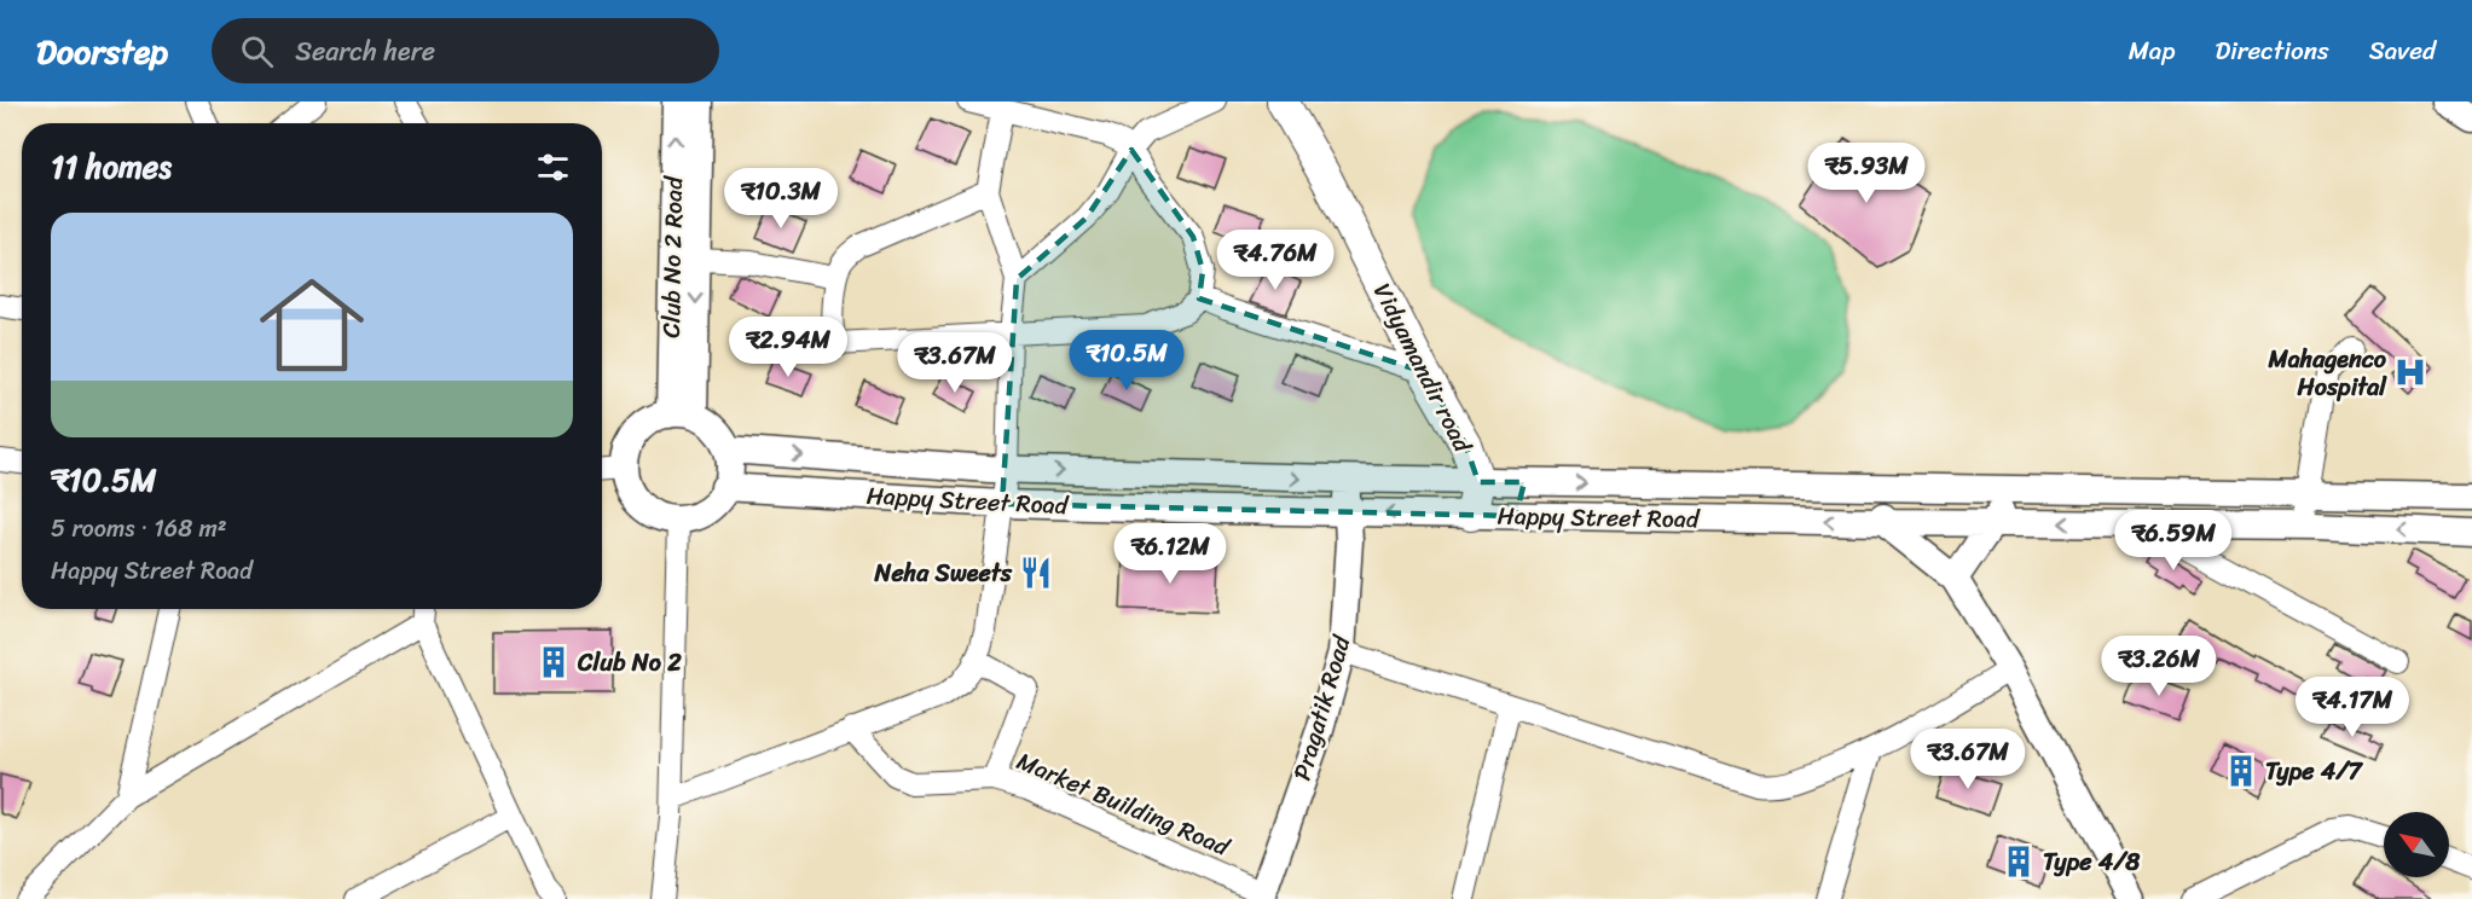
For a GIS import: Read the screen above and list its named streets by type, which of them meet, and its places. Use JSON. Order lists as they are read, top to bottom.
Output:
{
  "streets": {
    "main road": ["Vidyamandir road"],
    "street": [
      "Club No 2 Road",
      "Happy Street Road",
      "Pragatik Road",
      "Market Building Road"
    ]
  },
  "crossings": [
    ["Club No 2 Road", "Happy Street Road"],
    ["Vidyamandir road", "Happy Street Road"],
    ["Happy Street Road", "Pragatik Road"],
    ["Pragatik Road", "Market Building Road"]
  ],
  "places": {
    "hospital": ["Mahagenco Hospital"],
    "restaurant": ["Neha Sweets"],
    "building": ["Club No 2", "Type 4/7", "Type 4/8"]
  },
  "north": "top left",
  "page": {
    "header": "Doorstep",
    "search": "Search here",
    "nav": ["Map", "Directions", "Saved"],
    "heading": "11 homes",
    "price": [
      "₹5.93M",
      "₹10.3M",
      "₹4.76M",
      "₹2.94M",
      "₹10.5M",
      "₹3.67M",
      "₹6.59M",
      "₹6.12M",
      "₹3.26M",
      "₹4.17M",
      "₹3.67M"
    ],
    "list": [
      {
        "name": "₹10.5M",
        "note": "5 rooms · 168 m² · Happy Street Road"
      }
    ]
  }
}
